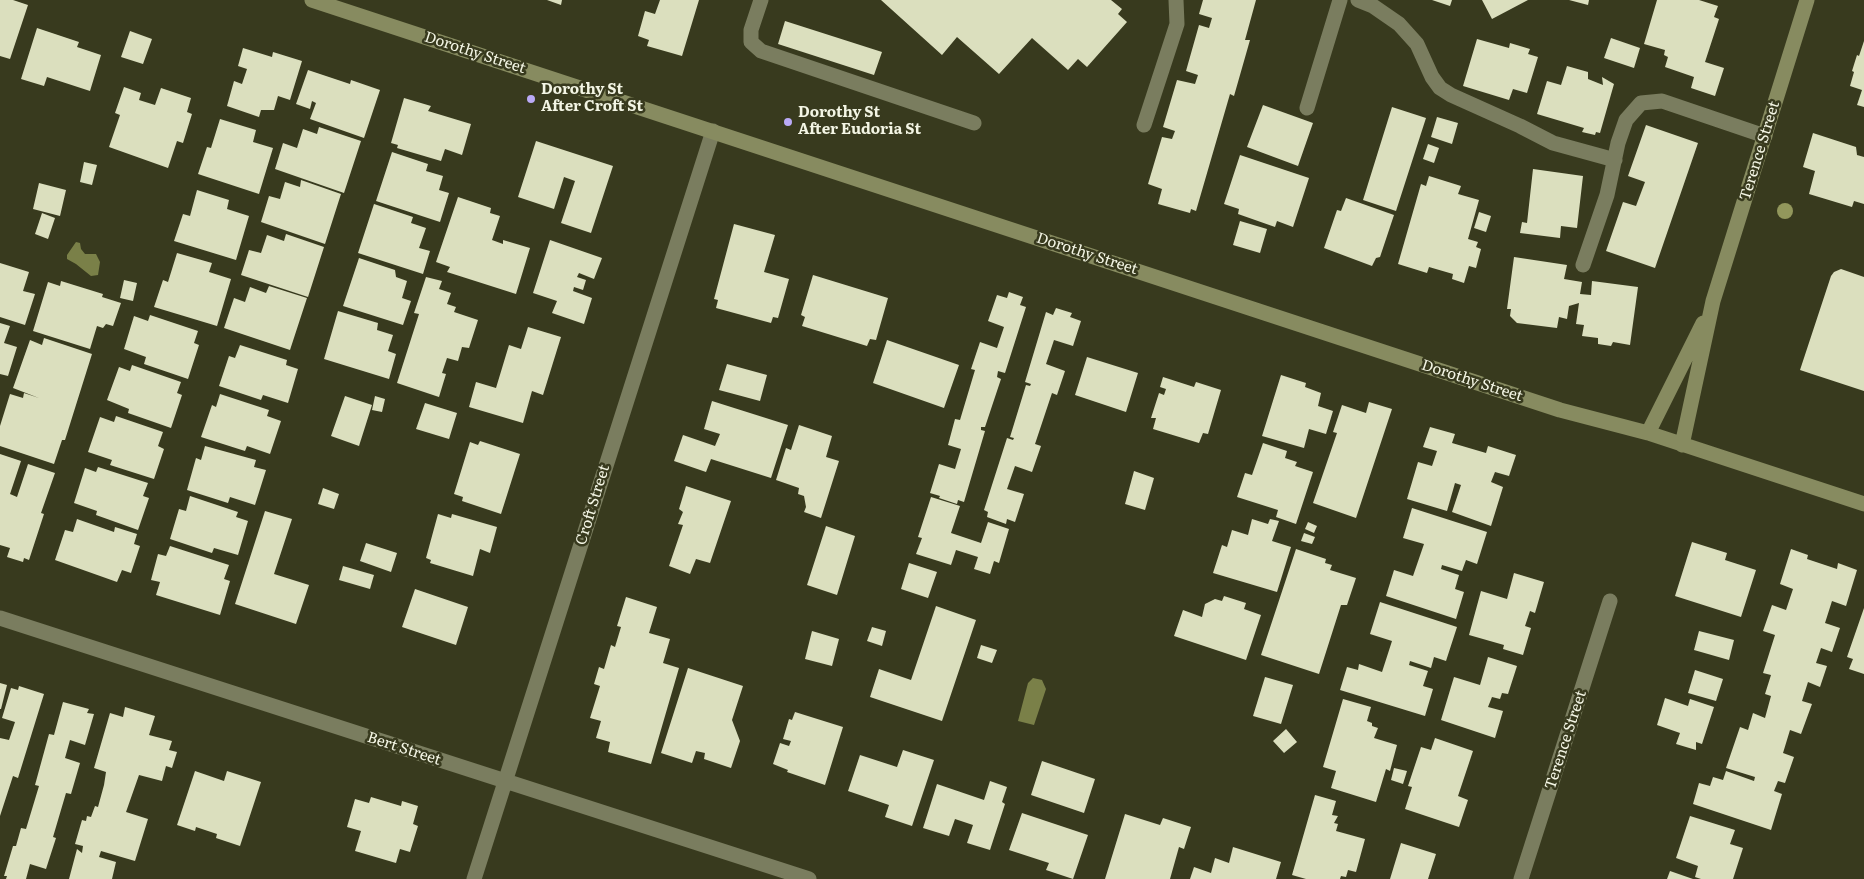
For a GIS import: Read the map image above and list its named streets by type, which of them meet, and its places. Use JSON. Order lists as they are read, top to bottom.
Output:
{
  "streets": {
    "main road": ["Dorothy Street", "Terence Street"],
    "street": ["Croft Street", "Bert Street"]
  },
  "crossings": [
    ["Dorothy Street", "Terence Street"],
    ["Dorothy Street", "Croft Street"],
    ["Croft Street", "Bert Street"]
  ],
  "places": ["Dorothy St After Croft St", "Dorothy St After Eudoria St"]
}
